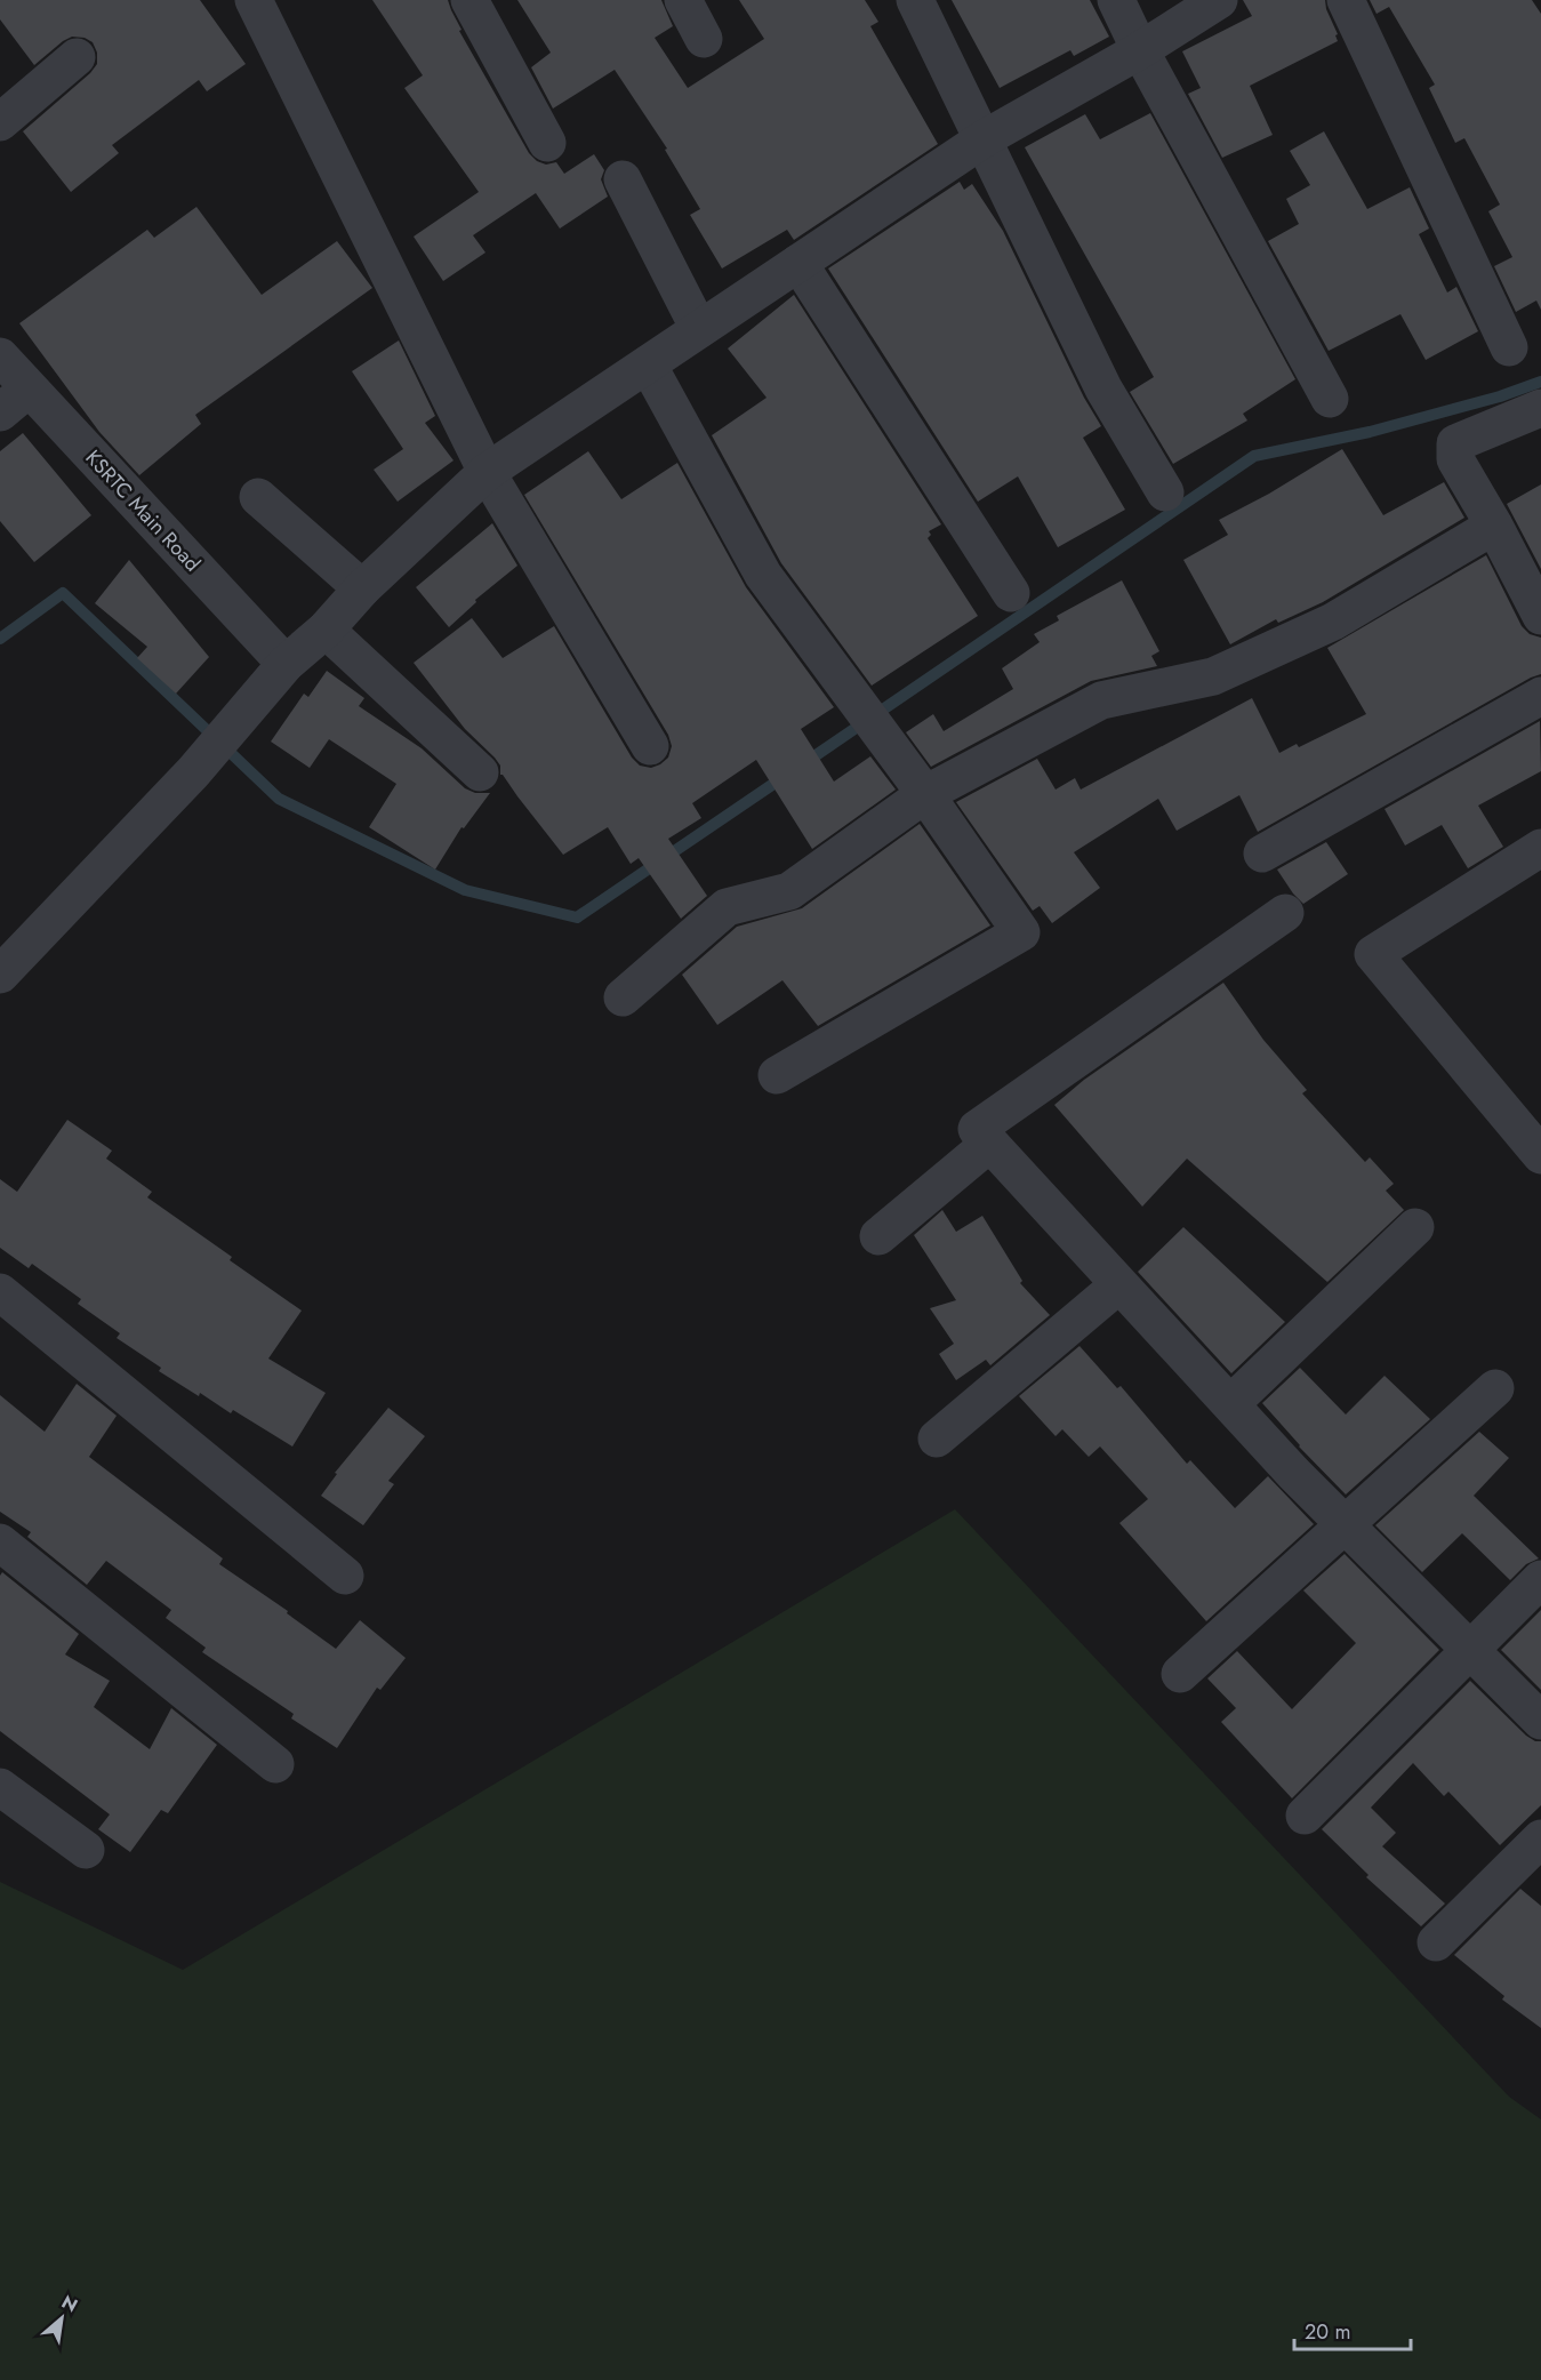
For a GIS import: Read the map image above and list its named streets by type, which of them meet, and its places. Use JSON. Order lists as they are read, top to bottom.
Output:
{
  "streets": {
    "street": ["KSRTC Main Road"]
  },
  "scale_bar": "20 m",
  "north": "top right"
}
